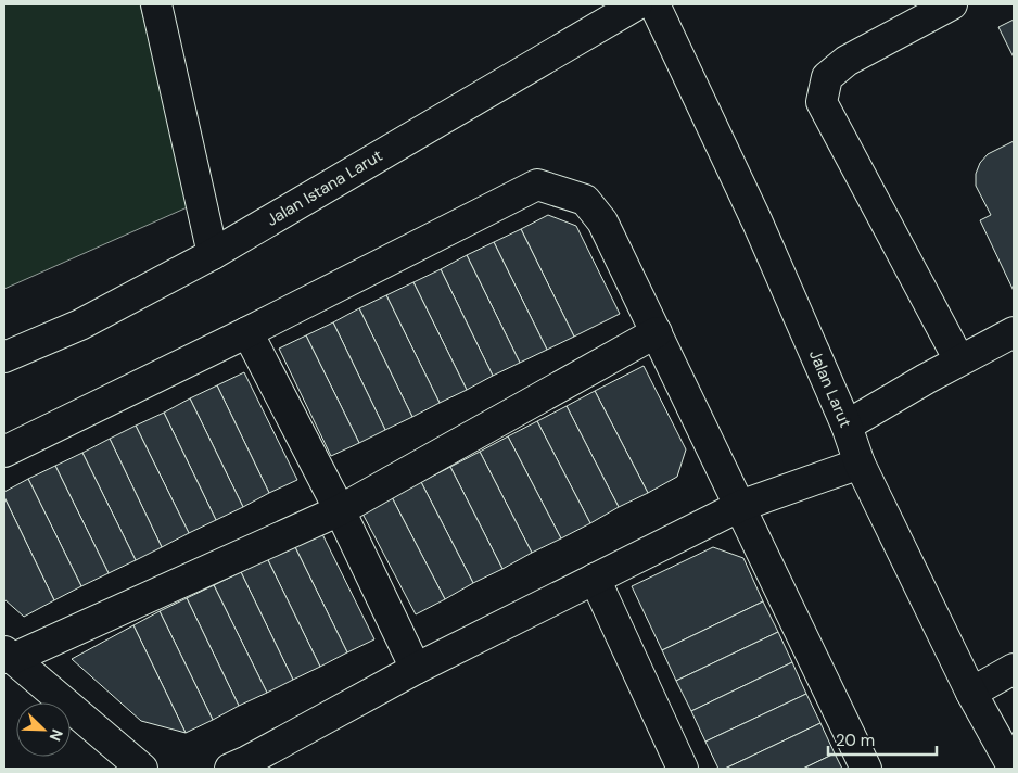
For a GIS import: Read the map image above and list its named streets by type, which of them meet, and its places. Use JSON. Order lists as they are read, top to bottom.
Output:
{
  "streets": {
    "street": ["Jalan Istana Larut", "Jalan Larut"]
  },
  "scale_bar": "20 m",
  "north": "bottom right"
}
